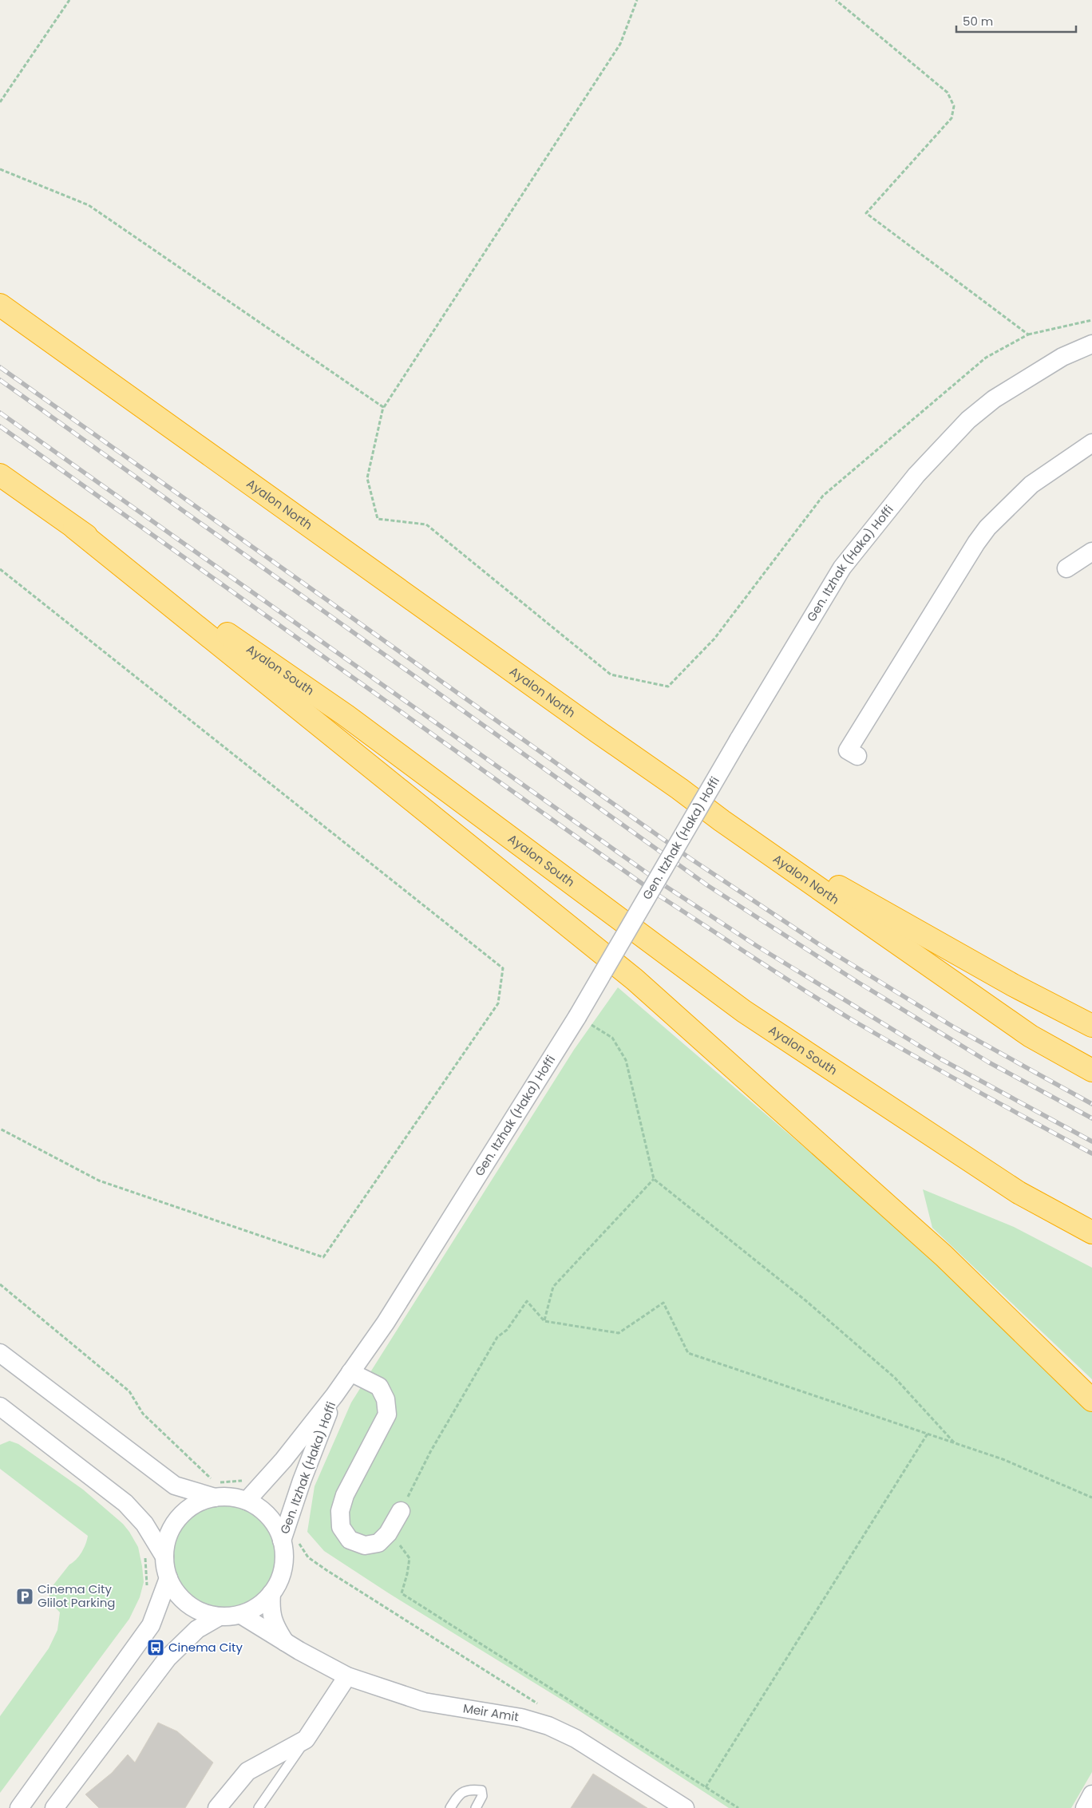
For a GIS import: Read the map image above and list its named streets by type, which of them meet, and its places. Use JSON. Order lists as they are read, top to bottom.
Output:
{
  "streets": {
    "highway": ["Ayalon North", "Ayalon South"],
    "street": ["Gen. Itzhak (Haka) Hoffi", "Meir Amit"]
  },
  "crossings": [
    ["Gen. Itzhak (Haka) Hoffi", "Meir Amit"]
  ],
  "places": {
    "parking": ["Cinema City Glilot Parking"],
    "bus stop": ["Cinema City"]
  },
  "scale_bar": "50 m"
}
